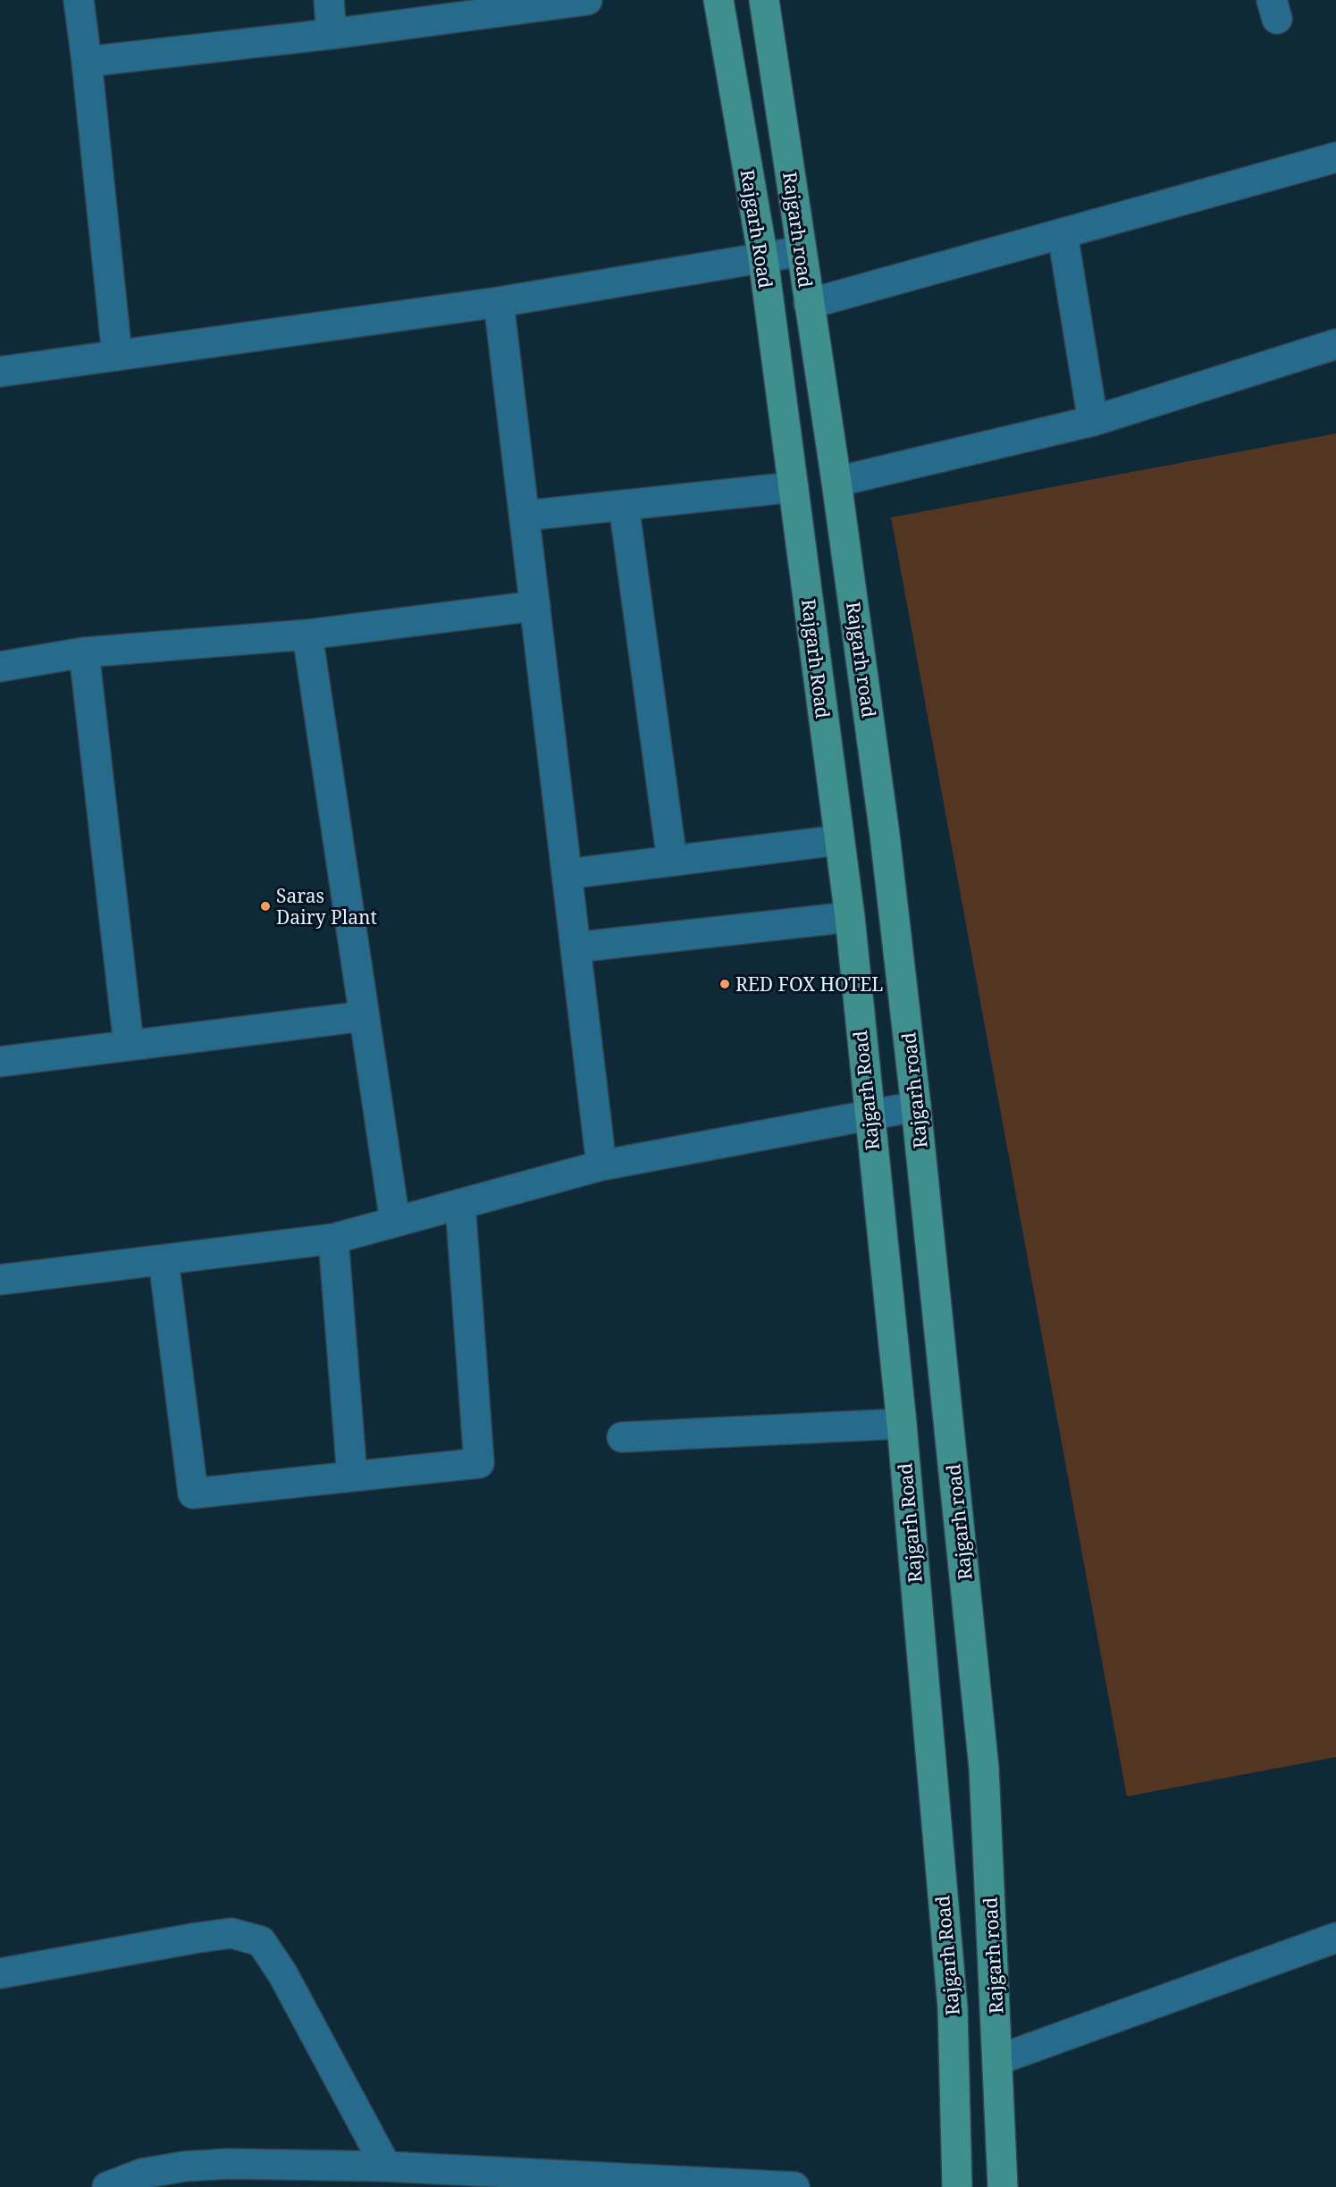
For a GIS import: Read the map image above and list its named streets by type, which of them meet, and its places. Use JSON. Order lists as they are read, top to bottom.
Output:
{
  "streets": {
    "main road": ["Rajgarh Road", "Rajgarh road"]
  },
  "places": ["Saras Dairy Plant", "RED FOX HOTEL"]
}
